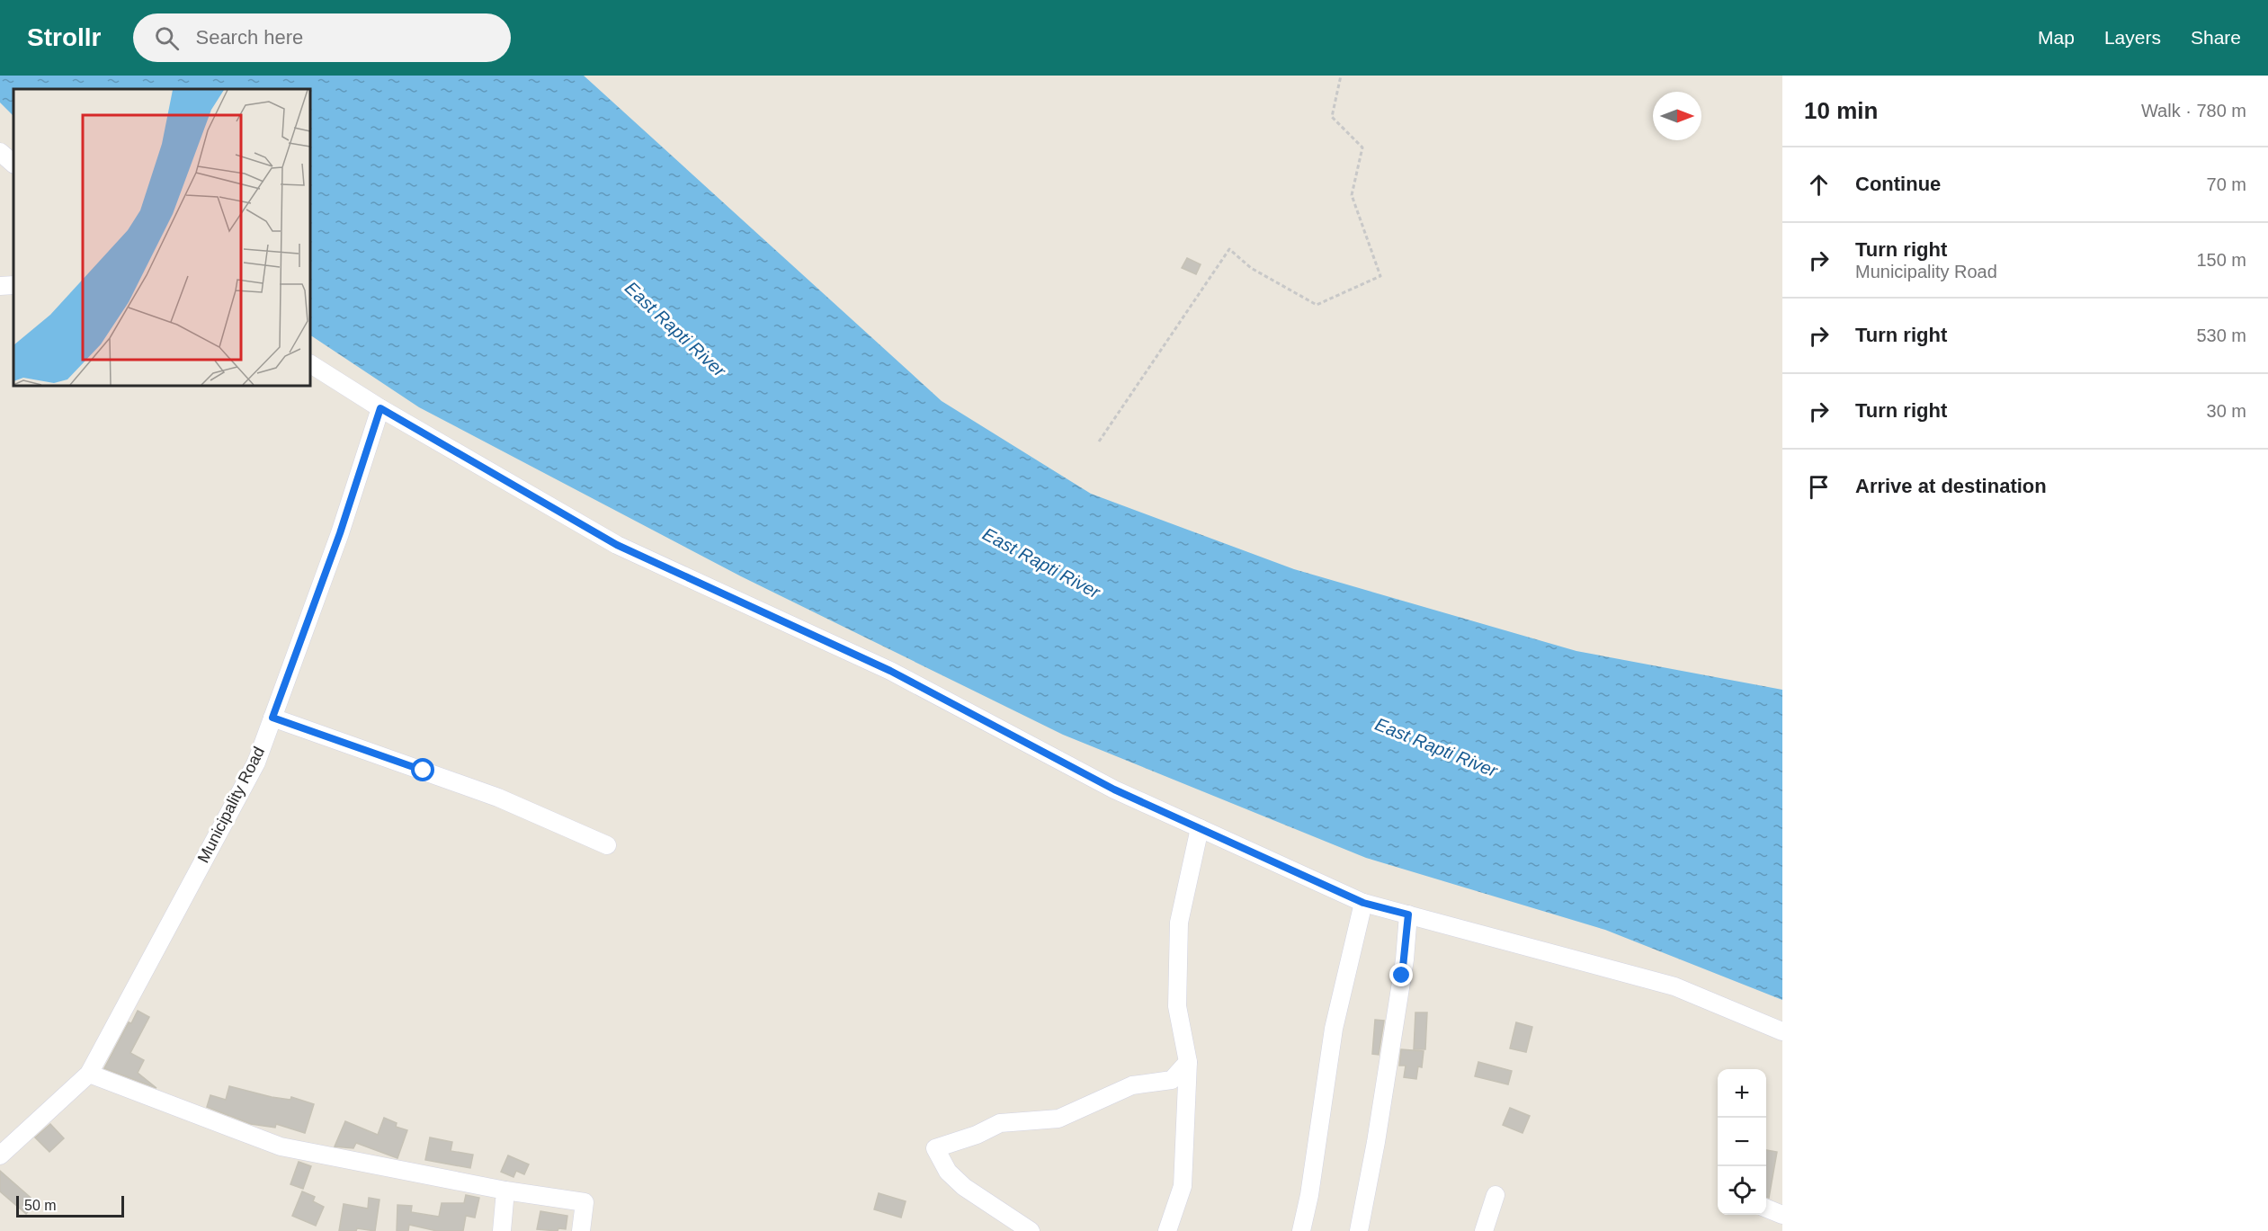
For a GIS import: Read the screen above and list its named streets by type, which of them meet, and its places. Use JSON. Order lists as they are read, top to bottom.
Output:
{
  "streets": {
    "street": ["Municipality Road"]
  },
  "water": ["East Rapti River"],
  "scale_bar": "50 m",
  "north": "right",
  "page": {
    "header": "Strollr",
    "search": "Search here",
    "nav": ["Map", "Layers", "Share"],
    "heading": ["10 min", "Walk · 780 m"],
    "list": [
      ["Continue", "70 m"],
      ["Turn right", "Municipality Road", "150 m"],
      ["Turn right", "530 m"],
      ["Turn right", "30 m"],
      "Arrive at destination"
    ],
    "map_buttons": ["+", "−"],
    "scale": "50 m"
  }
}
